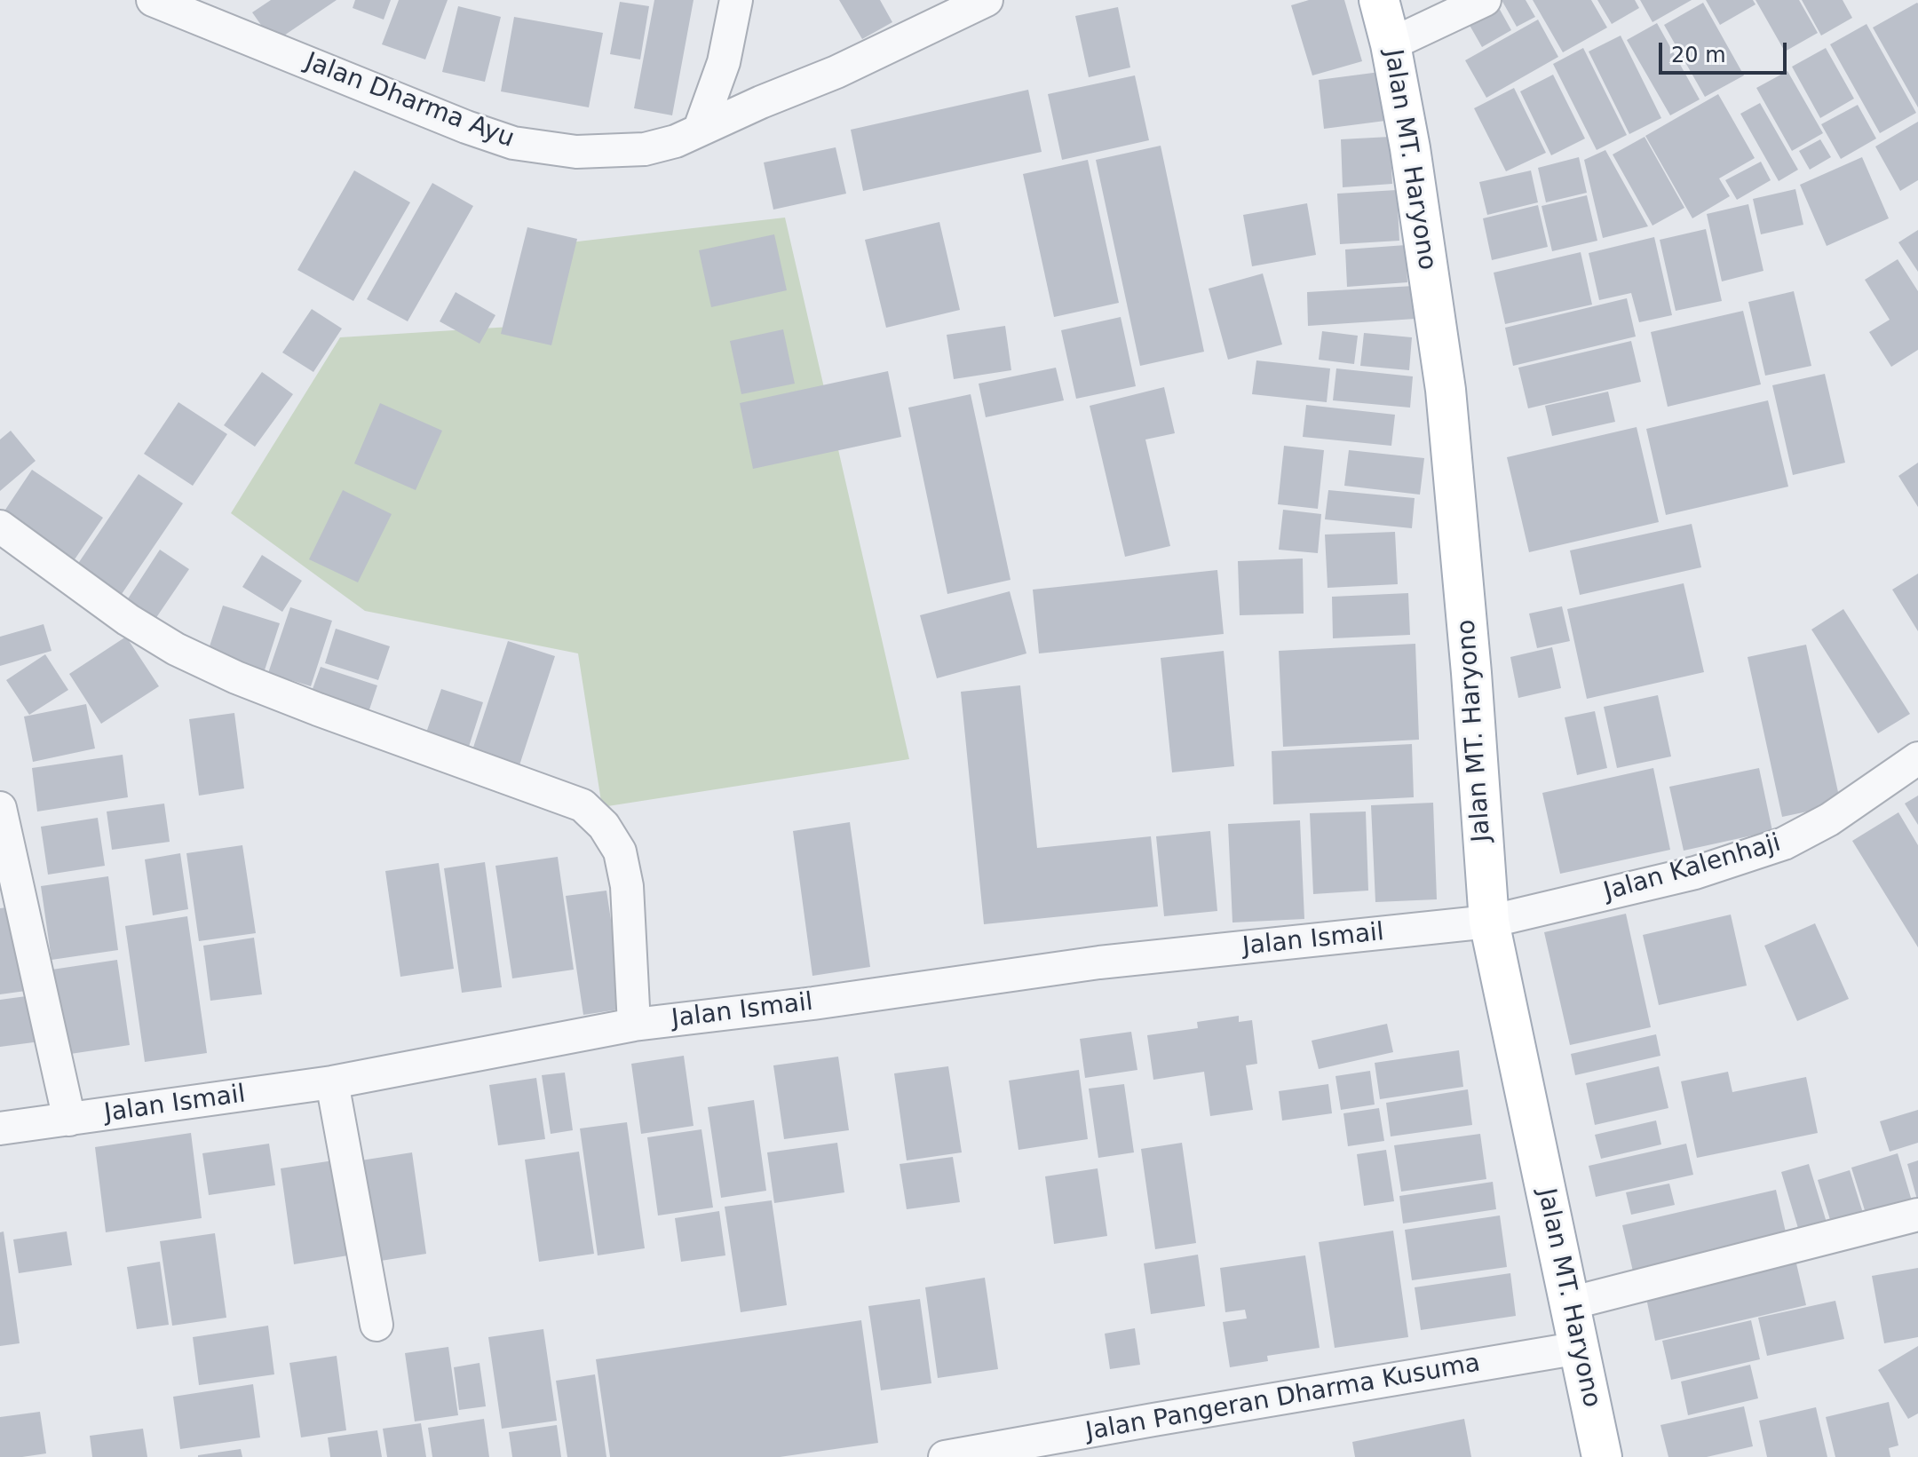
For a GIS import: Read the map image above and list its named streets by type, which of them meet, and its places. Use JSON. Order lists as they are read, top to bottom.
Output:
{
  "streets": {
    "main road": ["Jalan MT. Haryono"],
    "street": [
      "Jalan Dharma Ayu",
      "Jalan Kalenhaji",
      "Jalan Ismail",
      "Jalan Pangeran Dharma Kusuma"
    ]
  },
  "crossings": [
    ["Jalan MT. Haryono", "Jalan Kalenhaji"],
    ["Jalan MT. Haryono", "Jalan Ismail"],
    ["Jalan MT. Haryono", "Jalan Pangeran Dharma Kusuma"],
    ["Jalan Kalenhaji", "Jalan Ismail"]
  ],
  "scale_bar": "20 m"
}
